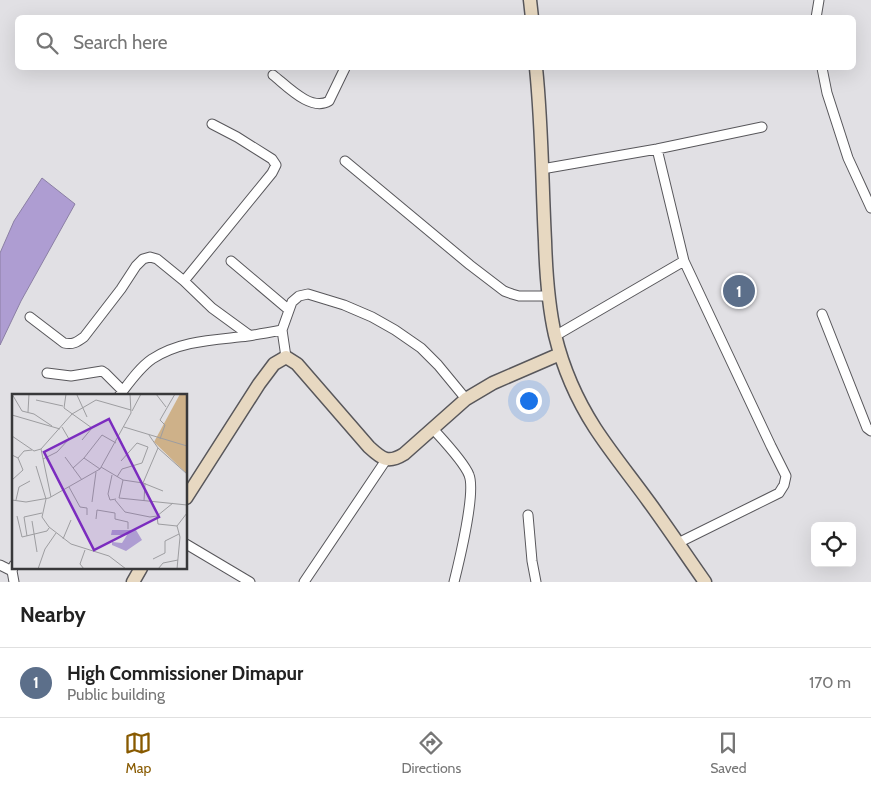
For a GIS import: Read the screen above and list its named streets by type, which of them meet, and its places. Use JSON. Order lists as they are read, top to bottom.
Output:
{
  "page": {
    "search": "Search here",
    "pins": "1",
    "heading": "Nearby",
    "list": [
      {
        "mark": "1",
        "name": "High Commissioner Dimapur",
        "note": "Public building",
        "value": "170 m"
      }
    ],
    "nav": ["Map", "Directions", "Saved"]
  }
}
